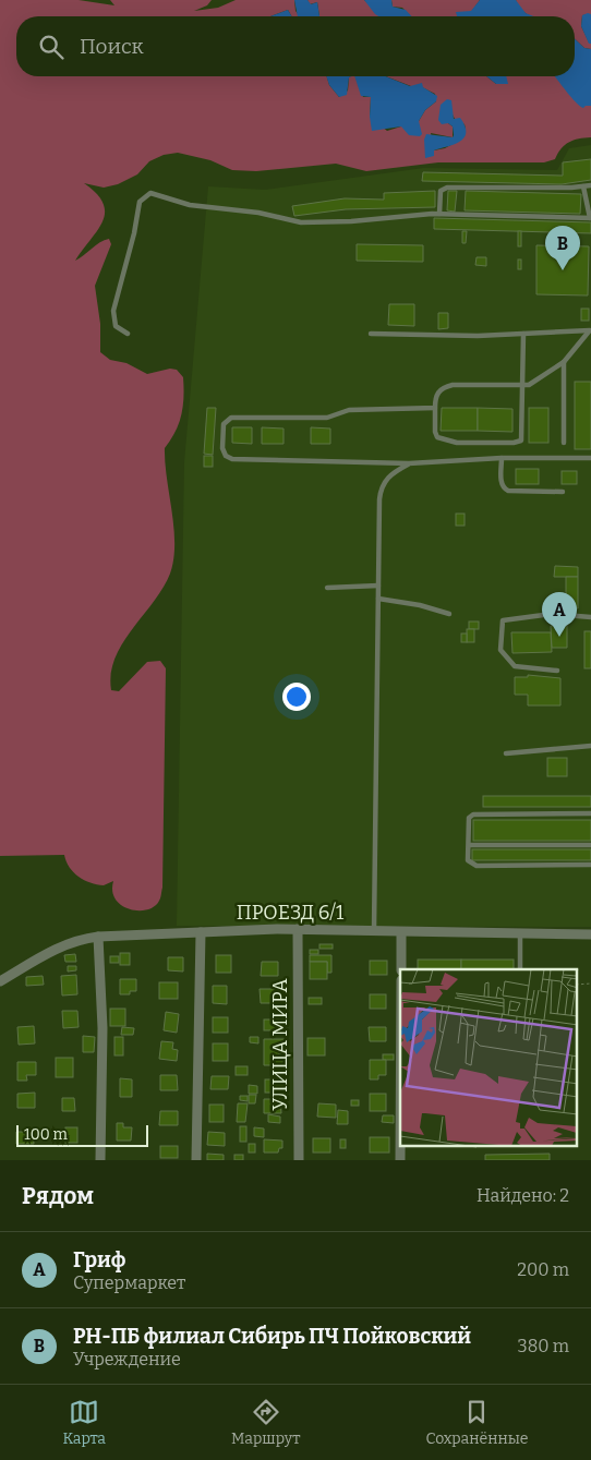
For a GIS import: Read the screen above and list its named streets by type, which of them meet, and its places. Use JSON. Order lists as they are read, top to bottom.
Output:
{
  "streets": {
    "street": ["ПРОЕЗД 6/1", "УЛИЦА МИРА"]
  },
  "crossings": [
    ["ПРОЕЗД 6/1", "УЛИЦА МИРА"]
  ],
  "scale_bar": "100 m",
  "page": {
    "search": "Поиск",
    "pins": ["B", "A"],
    "scale": "100 m",
    "heading": ["Рядом", "Найдено: 2"],
    "list": [
      {
        "mark": "A",
        "name": "Гриф",
        "note": "Супермаркет",
        "value": "200 m"
      },
      {
        "mark": "B",
        "name": "РН-ПБ филиал Сибирь ПЧ Пойковский",
        "note": "Учреждение",
        "value": "380 m"
      }
    ],
    "nav": ["Карта", "Маршрут", "Сохранённые"]
  }
}
